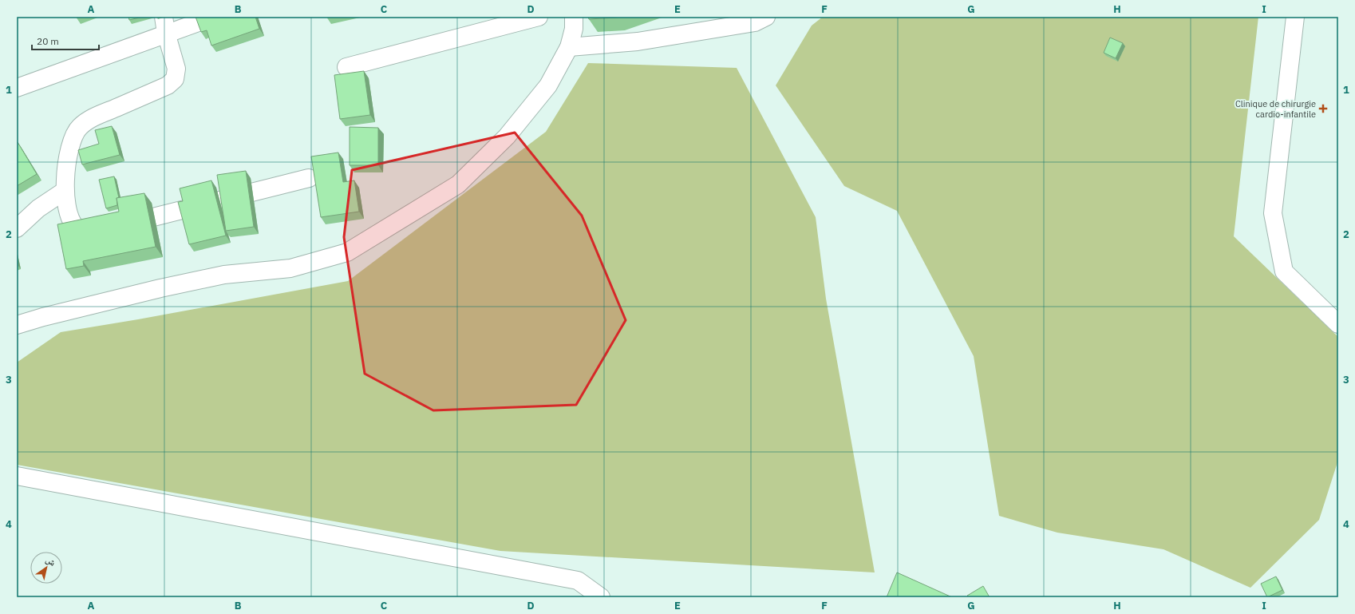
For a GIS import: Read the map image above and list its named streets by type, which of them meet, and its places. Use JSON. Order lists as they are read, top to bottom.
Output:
{
  "places": {
    "health": ["Clinique de chirurgie cardio-infantile"]
  },
  "scale_bar": "20 m",
  "north": "top right",
  "grid": {
    "columns": [
      "A",
      "B",
      "C",
      "D",
      "E",
      "F",
      "G",
      "H",
      "I"
    ],
    "rows": [
      "1",
      "2",
      "3",
      "4"
    ]
  }
}
